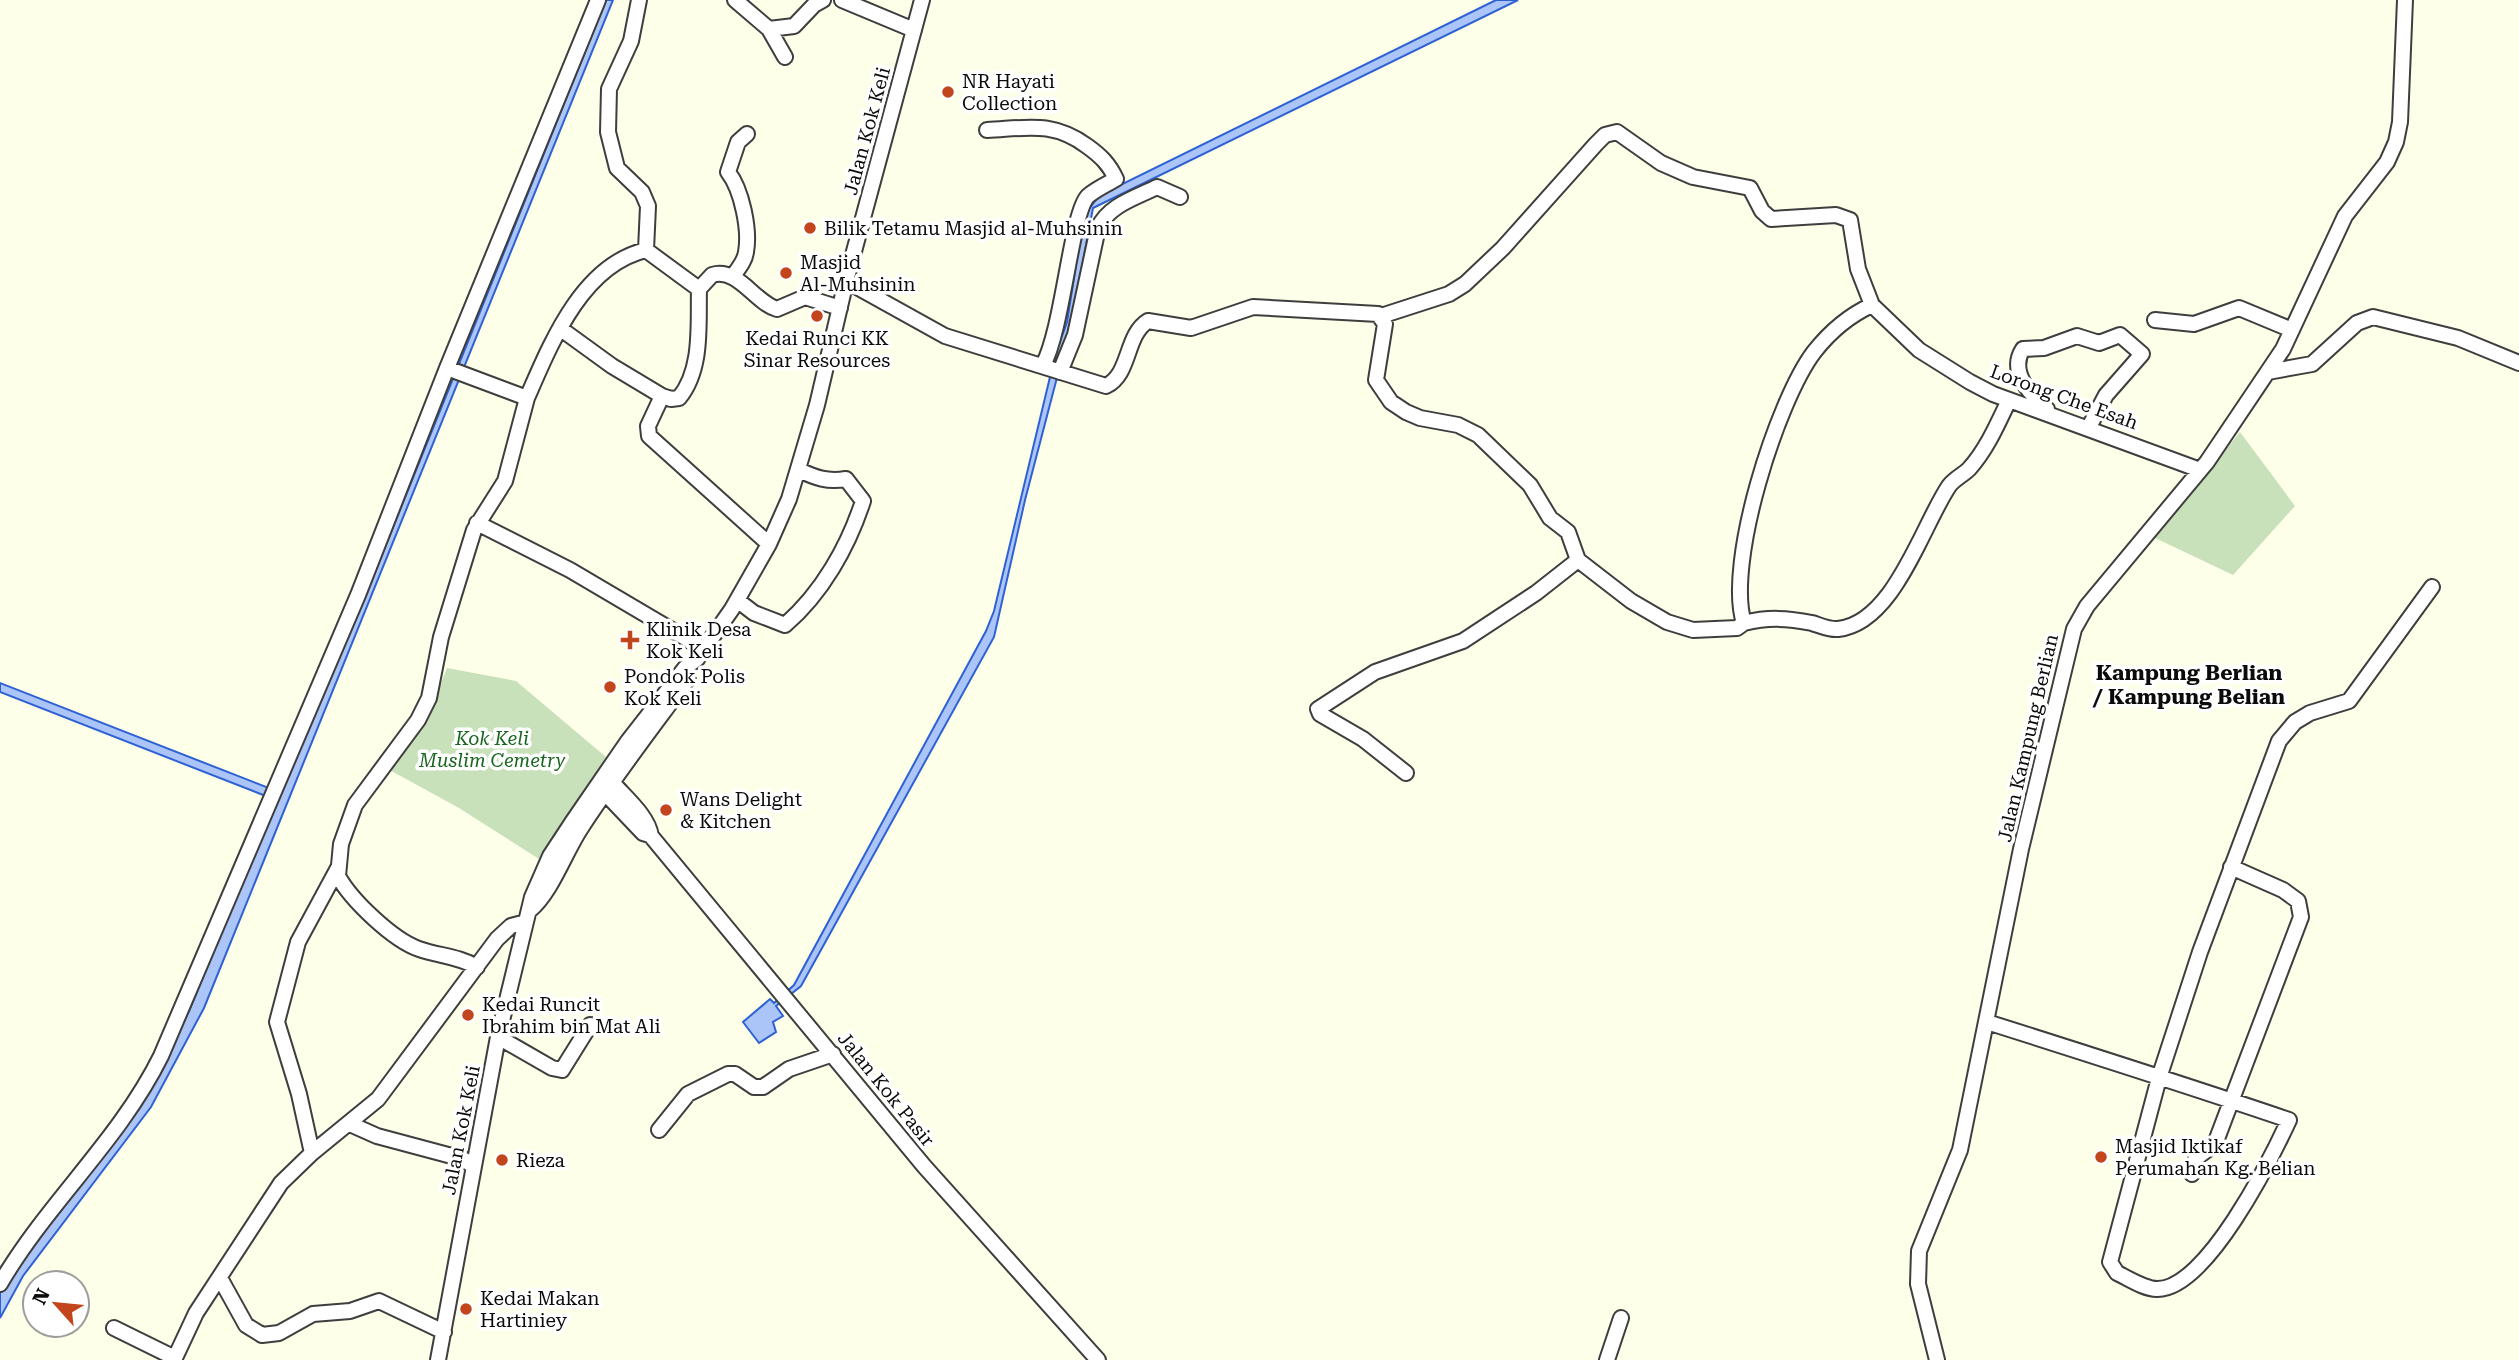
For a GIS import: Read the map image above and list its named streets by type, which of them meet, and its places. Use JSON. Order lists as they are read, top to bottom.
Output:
{
  "streets": {
    "street": [
      "Jalan Kok Keli",
      "Lorong Che Esah",
      "Jalan Kampung Berlian",
      "Jalan Kok Pasir"
    ]
  },
  "crossings": [
    ["Jalan Kok Keli", "Jalan Kok Pasir"],
    ["Lorong Che Esah", "Jalan Kampung Berlian"]
  ],
  "districts": ["Kampung Berlian / Kampung Belian"],
  "parks": ["Kok Keli Muslim Cemetry"],
  "places": {
    "other": [
      "NR Hayati Collection",
      "Bilik Tetamu Masjid al-Muhsinin",
      "Masjid Al-Muhsinin",
      "Kedai Runci KK Sinar Resources",
      "Pondok Polis Kok Keli",
      "Wans Delight & Kitchen",
      "Kedai Runcit Ibrahim bin Mat Ali",
      "Masjid Iktikaf Perumahan Kg. Belian",
      "Rieza",
      "Kedai Makan Hartiniey"
    ],
    "health": ["Klinik Desa Kok Keli"]
  },
  "north": "top left"
}
